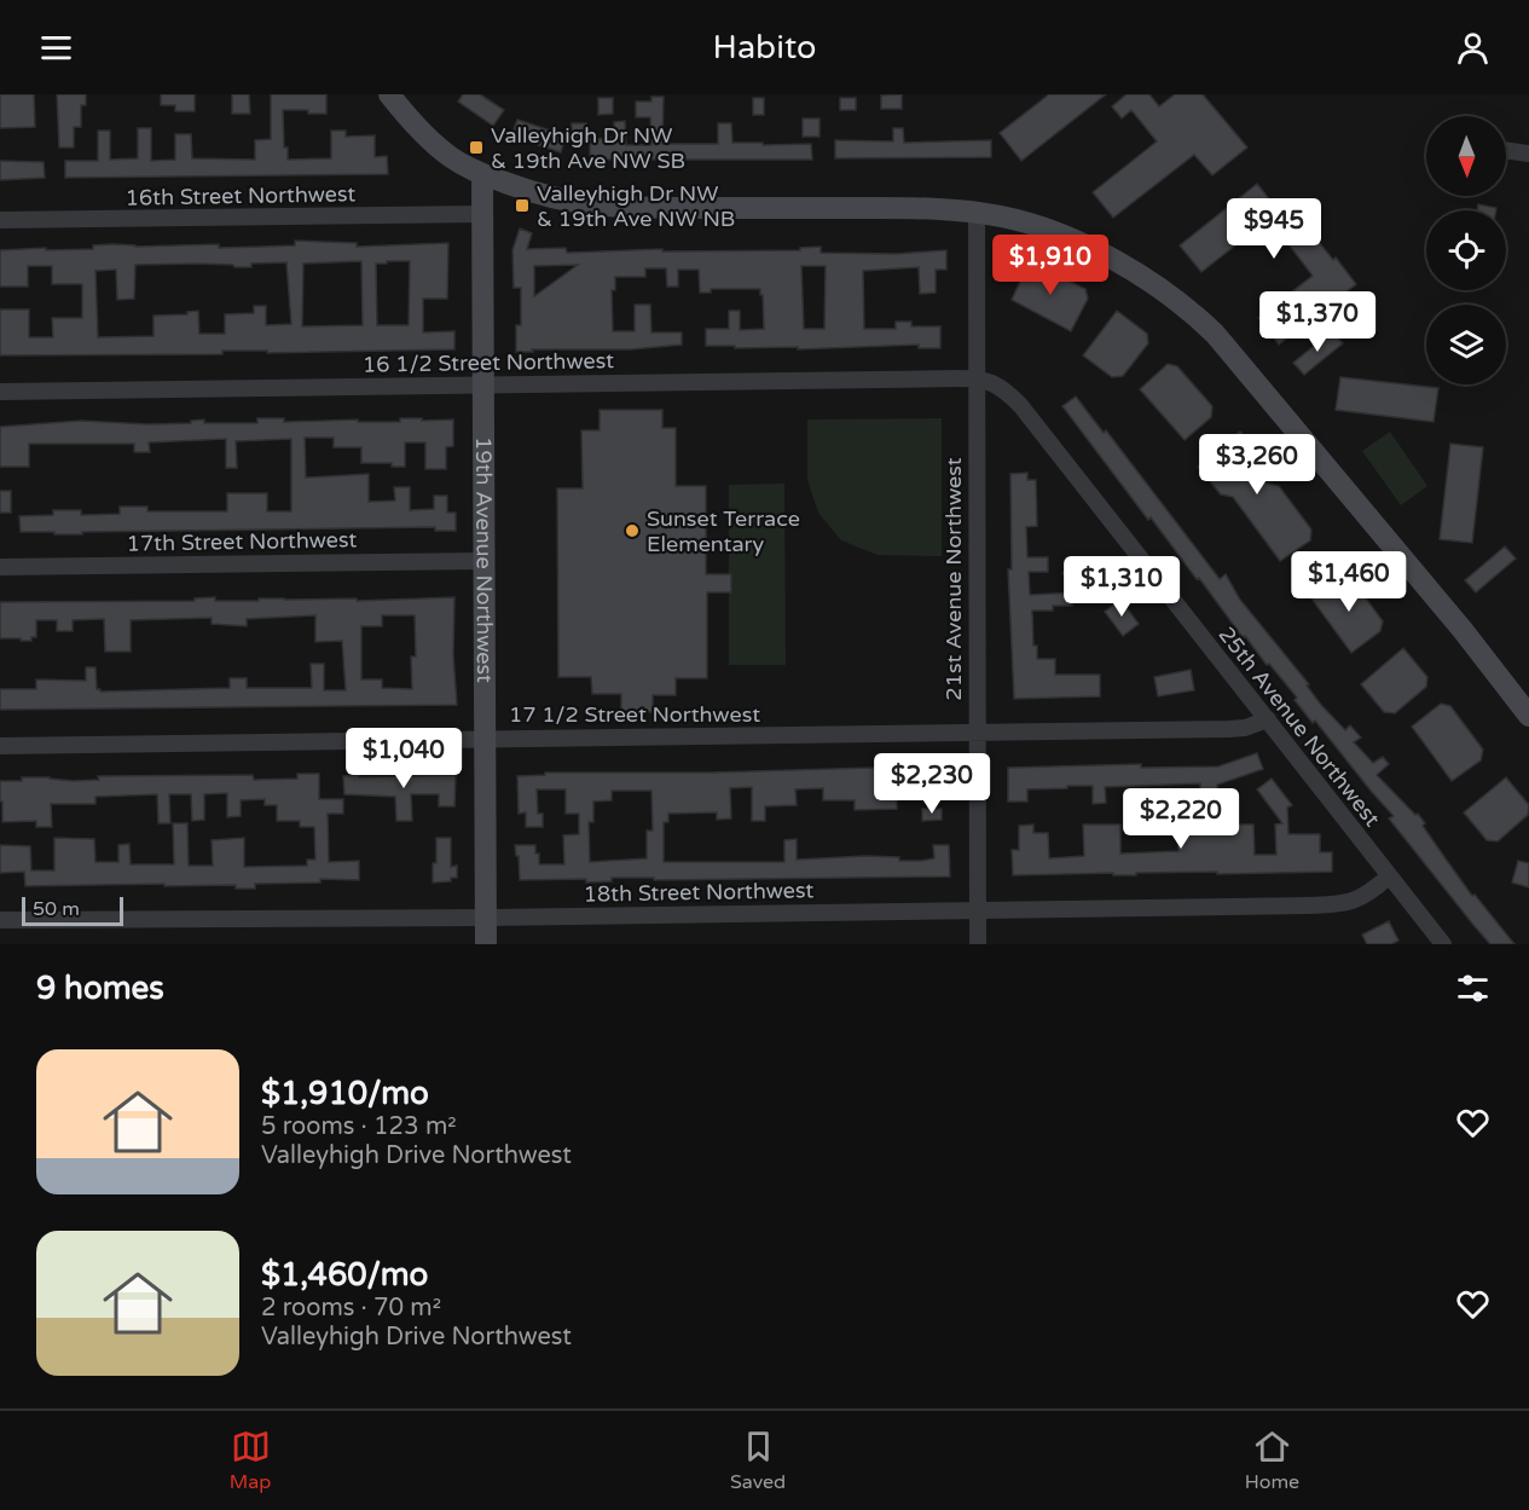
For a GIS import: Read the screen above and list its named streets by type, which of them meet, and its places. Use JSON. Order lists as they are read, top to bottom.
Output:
{
  "streets": {
    "main road": ["19th Avenue Northwest"],
    "street": [
      "16th Street Northwest",
      "16 1/2 Street Northwest",
      "17th Street Northwest",
      "21st Avenue Northwest",
      "17 1/2 Street Northwest",
      "25th Avenue Northwest",
      "18th Street Northwest"
    ]
  },
  "crossings": [
    ["16th Street Northwest", "19th Avenue Northwest"],
    ["16 1/2 Street Northwest", "19th Avenue Northwest"],
    ["16 1/2 Street Northwest", "21st Avenue Northwest"],
    ["16 1/2 Street Northwest", "25th Avenue Northwest"],
    ["17th Street Northwest", "19th Avenue Northwest"],
    ["19th Avenue Northwest", "17 1/2 Street Northwest"],
    ["19th Avenue Northwest", "18th Street Northwest"],
    ["21st Avenue Northwest", "17 1/2 Street Northwest"],
    ["21st Avenue Northwest", "25th Avenue Northwest"],
    ["21st Avenue Northwest", "18th Street Northwest"],
    ["17 1/2 Street Northwest", "25th Avenue Northwest"],
    ["25th Avenue Northwest", "18th Street Northwest"]
  ],
  "places": {
    "transit": ["Valleyhigh Dr NW & 19th Ave NW SB", "Valleyhigh Dr NW & 19th Ave NW NB"],
    "other": ["Sunset Terrace Elementary"]
  },
  "scale_bar": "50 m",
  "north": "bottom",
  "page": {
    "header": "Habito",
    "price": [
      "$945",
      "$1,910",
      "$1,370",
      "$3,260",
      "$1,460",
      "$1,310",
      "$1,040",
      "$2,230",
      "$2,220"
    ],
    "scale": "50 m",
    "heading": "9 homes",
    "list": [
      {
        "name": "$1,910/mo",
        "note": "5 rooms · 123 m² · Valleyhigh Drive Northwest"
      },
      {
        "name": "$1,460/mo",
        "note": "2 rooms · 70 m² · Valleyhigh Drive Northwest"
      }
    ],
    "tabs": ["Map", "Saved", "Home"]
  }
}
